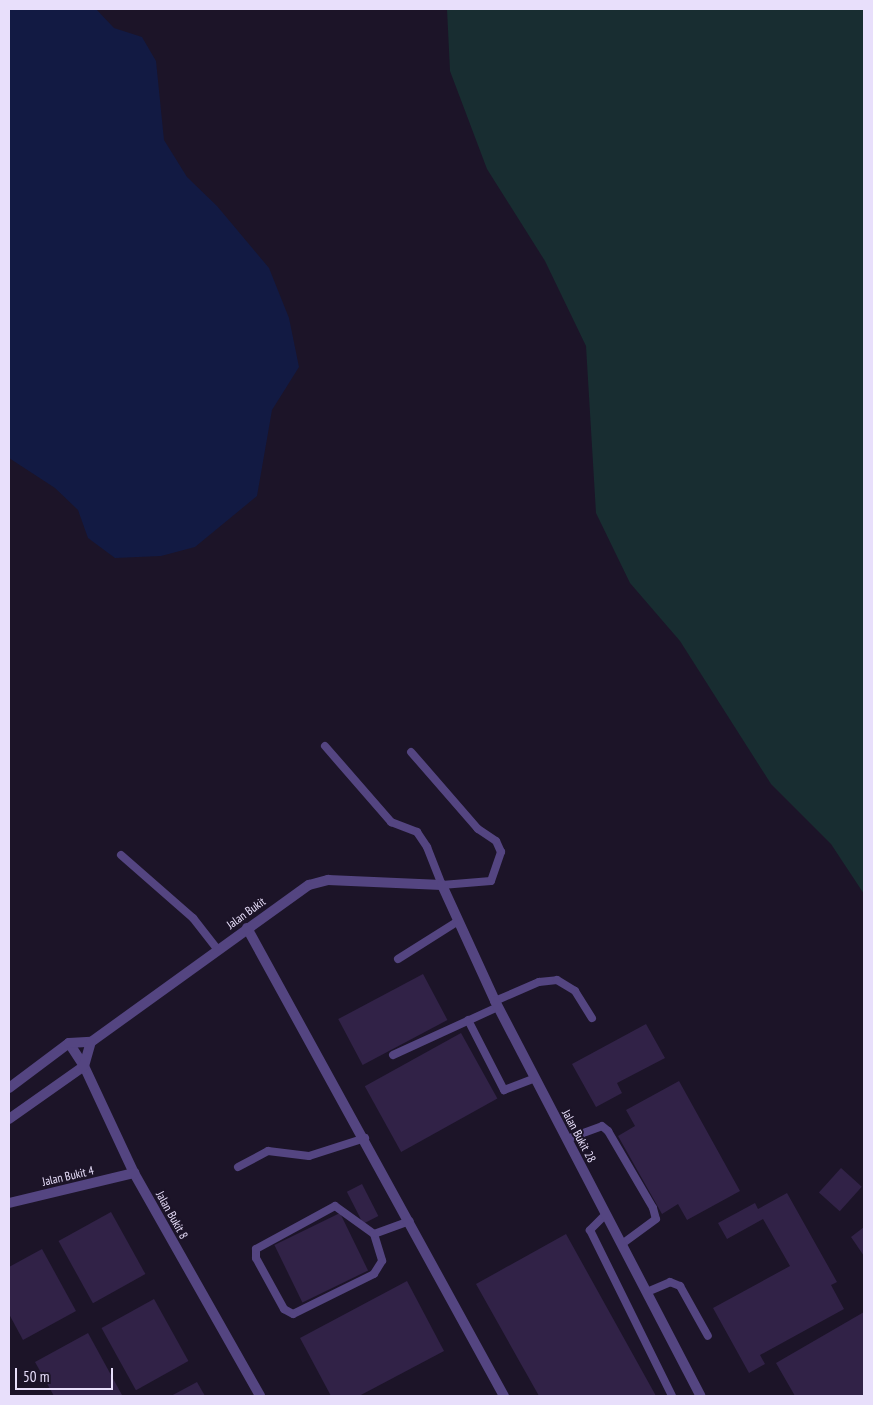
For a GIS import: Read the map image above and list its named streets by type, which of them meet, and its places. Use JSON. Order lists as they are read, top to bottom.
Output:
{
  "streets": {
    "street": [
      "Jalan Bukit",
      "Jalan Bukit 28",
      "Jalan Bukit 4",
      "Jalan Bukit 8"
    ]
  },
  "crossings": [
    ["Jalan Bukit", "Jalan Bukit 28"],
    ["Jalan Bukit 4", "Jalan Bukit 8"]
  ],
  "scale_bar": "50 m"
}
